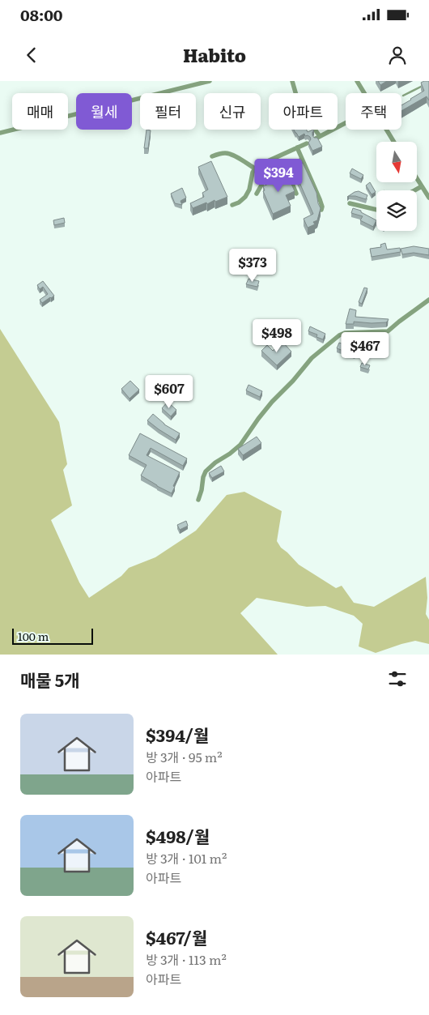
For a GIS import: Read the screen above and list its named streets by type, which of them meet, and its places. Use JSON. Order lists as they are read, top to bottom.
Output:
{
  "scale_bar": "100 m",
  "north": "bottom",
  "page": {
    "status": "08:00",
    "header": "Habito",
    "chip": [
      "매매",
      "월세",
      "필터",
      "신규",
      "아파트",
      "주택"
    ],
    "price": [
      "$394",
      "$373",
      "$498",
      "$467",
      "$607"
    ],
    "scale": "100 m",
    "heading": "매물 5개",
    "list": [
      {
        "name": "$394/월",
        "note": "방 3개 · 95 m² · 아파트"
      },
      {
        "name": "$498/월",
        "note": "방 3개 · 101 m² · 아파트"
      },
      {
        "name": "$467/월",
        "note": "방 3개 · 113 m² · 아파트"
      }
    ]
  }
}
